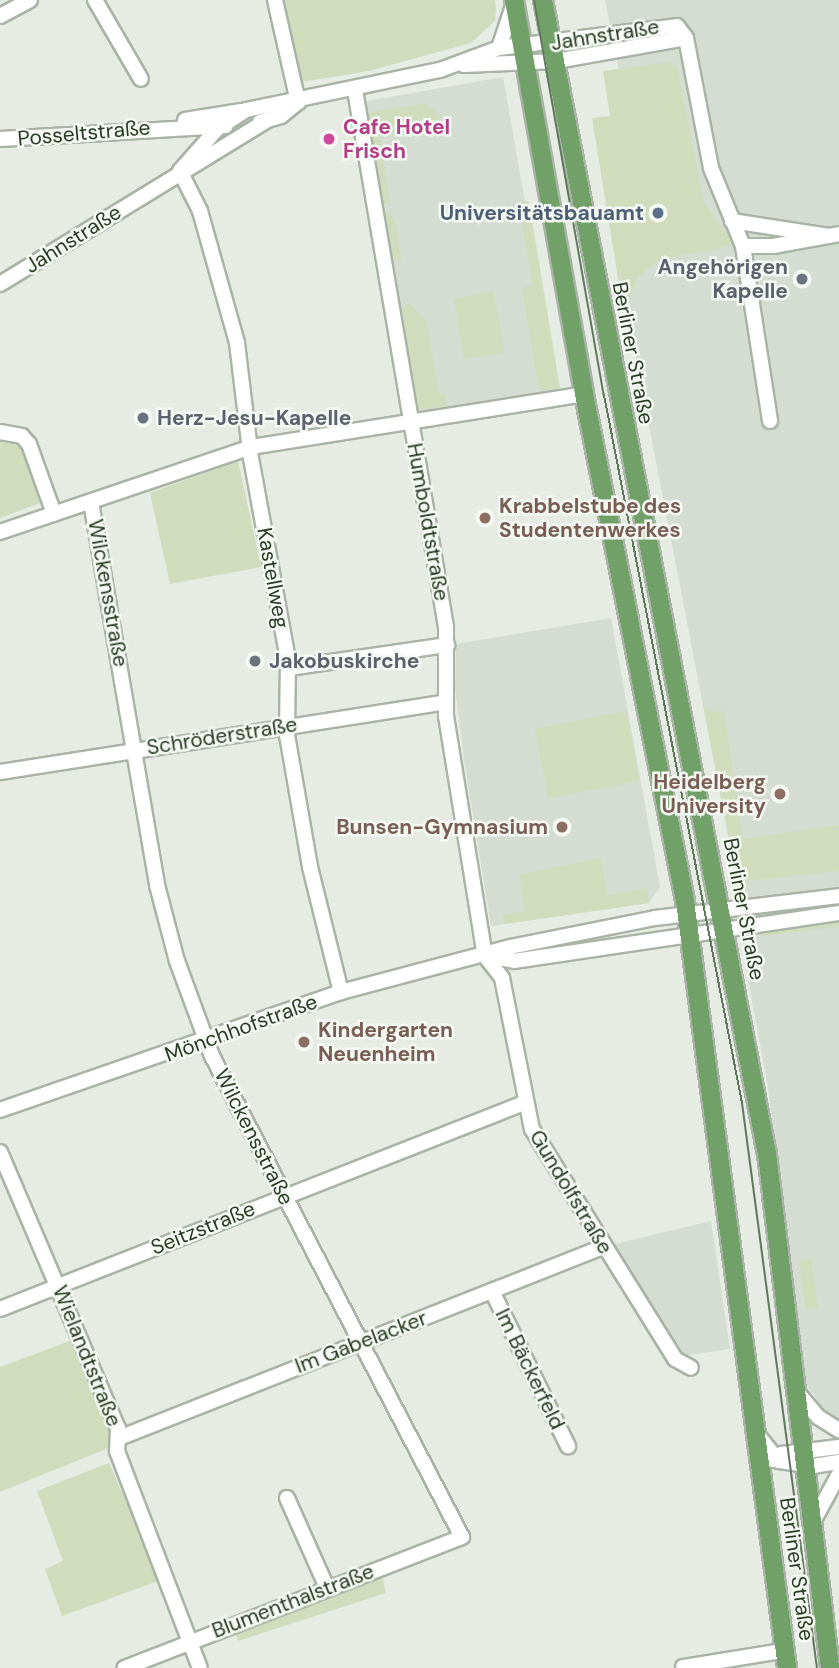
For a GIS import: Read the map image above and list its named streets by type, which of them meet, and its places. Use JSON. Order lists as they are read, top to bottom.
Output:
{
  "streets": {
    "main road": ["Berliner Straße"],
    "street": [
      "Jahnstraße",
      "Posseltstraße",
      "Humboldtstraße",
      "Kastellweg",
      "Wilckensstraße",
      "Schröderstraße",
      "Mönchhofstraße",
      "Gundolfstraße",
      "Seitzstraße",
      "Im Gabelacker",
      "Wielandtstraße",
      "Im Bäckerfeld",
      "Blumenthalstraße"
    ]
  },
  "crossings": [
    ["Jahnstraße", "Posseltstraße"],
    ["Jahnstraße", "Berliner Straße"],
    ["Jahnstraße", "Humboldtstraße"],
    ["Jahnstraße", "Kastellweg"],
    ["Berliner Straße", "Mönchhofstraße"],
    ["Humboldtstraße", "Schröderstraße"],
    ["Humboldtstraße", "Mönchhofstraße"],
    ["Humboldtstraße", "Gundolfstraße"],
    ["Kastellweg", "Schröderstraße"],
    ["Kastellweg", "Mönchhofstraße"],
    ["Wilckensstraße", "Schröderstraße"],
    ["Wilckensstraße", "Mönchhofstraße"],
    ["Wilckensstraße", "Seitzstraße"],
    ["Wilckensstraße", "Im Gabelacker"],
    ["Wilckensstraße", "Blumenthalstraße"],
    ["Mönchhofstraße", "Gundolfstraße"],
    ["Gundolfstraße", "Seitzstraße"],
    ["Gundolfstraße", "Im Gabelacker"],
    ["Seitzstraße", "Wielandtstraße"],
    ["Im Gabelacker", "Wielandtstraße"],
    ["Im Gabelacker", "Im Bäckerfeld"],
    ["Wielandtstraße", "Blumenthalstraße"]
  ],
  "places": [
    "Cafe Hotel Frisch",
    "Universitätsbauamt",
    "Angehörigen Kapelle",
    "Herz-Jesu-Kapelle",
    "Krabbelstube des Studentenwerkes",
    "Jakobuskirche",
    "Heidelberg University",
    "Bunsen-Gymnasium",
    "Kindergarten Neuenheim"
  ]
}
